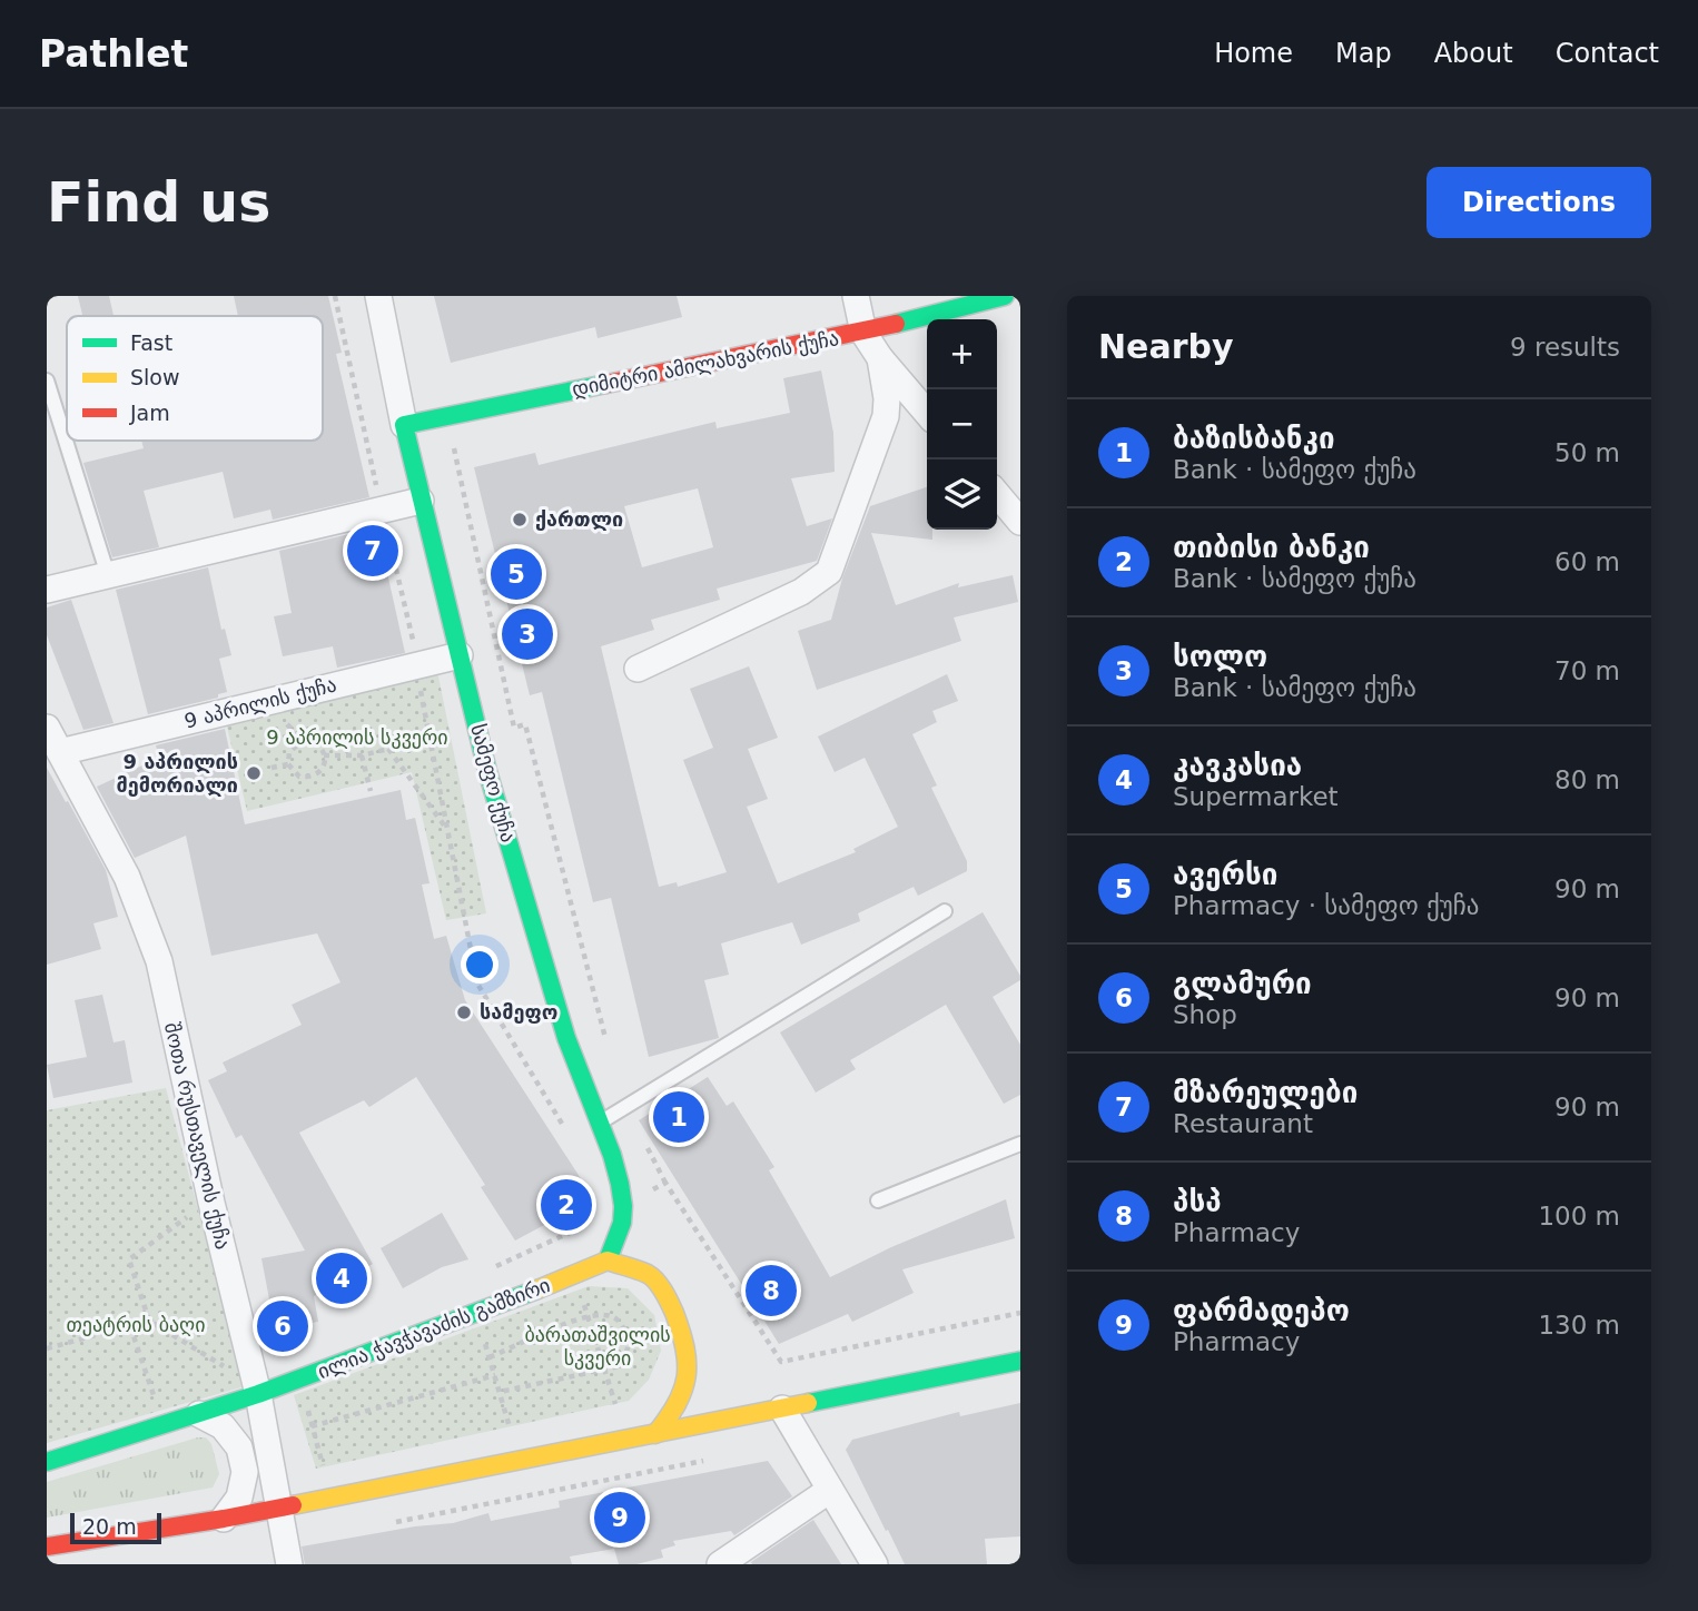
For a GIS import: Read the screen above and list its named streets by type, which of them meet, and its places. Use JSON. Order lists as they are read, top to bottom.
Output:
{
  "streets": {
    "main road": ["დიმიტრი ამილახვარის ქუჩა", "სამეფო ქუჩა", "ილია ჭავჭავაძის გამზირი"],
    "street": ["9 აპრილის ქუჩა", "შოთა რუსთაველის ქუჩა"]
  },
  "crossings": [
    ["დიმიტრი ამილახვარის ქუჩა", "სამეფო ქუჩა"],
    ["9 აპრილის ქუჩა", "სამეფო ქუჩა"],
    ["9 აპრილის ქუჩა", "შოთა რუსთაველის ქუჩა"],
    ["სამეფო ქუჩა", "ილია ჭავჭავაძის გამზირი"],
    ["შოთა რუსთაველის ქუჩა", "ილია ჭავჭავაძის გამზირი"]
  ],
  "parks": ["9 აპრილის სკვერი", "თეატრის ბაღი", "ბარათაშვილის სკვერი"],
  "places": ["ქართლი", "9 აპრილის მემორიალი", "სამეფო"],
  "legend": ["Fast", "Slow", "Jam"],
  "scale_bar": "20 m",
  "page": {
    "header": "Pathlet",
    "nav": [
      "Home",
      "Map",
      "About",
      "Contact"
    ],
    "buttons": "Directions",
    "title": "Find us",
    "heading": ["Nearby", "9 results"],
    "map_buttons": ["+", "−"],
    "list": [
      {
        "mark": "1",
        "name": "ბაზისბანკი",
        "note": "Bank · სამეფო ქუჩა",
        "value": "50 m"
      },
      {
        "mark": "2",
        "name": "თიბისი ბანკი",
        "note": "Bank · სამეფო ქუჩა",
        "value": "60 m"
      },
      {
        "mark": "3",
        "name": "სოლო",
        "note": "Bank · სამეფო ქუჩა",
        "value": "70 m"
      },
      {
        "mark": "4",
        "name": "კავკასია",
        "note": "Supermarket",
        "value": "80 m"
      },
      {
        "mark": "5",
        "name": "ავერსი",
        "note": "Pharmacy · სამეფო ქუჩა",
        "value": "90 m"
      },
      {
        "mark": "6",
        "name": "გლამური",
        "note": "Shop",
        "value": "90 m"
      },
      {
        "mark": "7",
        "name": "მზარეულები",
        "note": "Restaurant",
        "value": "90 m"
      },
      {
        "mark": "8",
        "name": "პსპ",
        "note": "Pharmacy",
        "value": "100 m"
      },
      {
        "mark": "9",
        "name": "ფარმადეპო",
        "note": "Pharmacy",
        "value": "130 m"
      }
    ],
    "pins": [
      "7",
      "5",
      "3",
      "1",
      "2",
      "4",
      "8",
      "6",
      "9"
    ],
    "scale": "20 m"
  }
}
